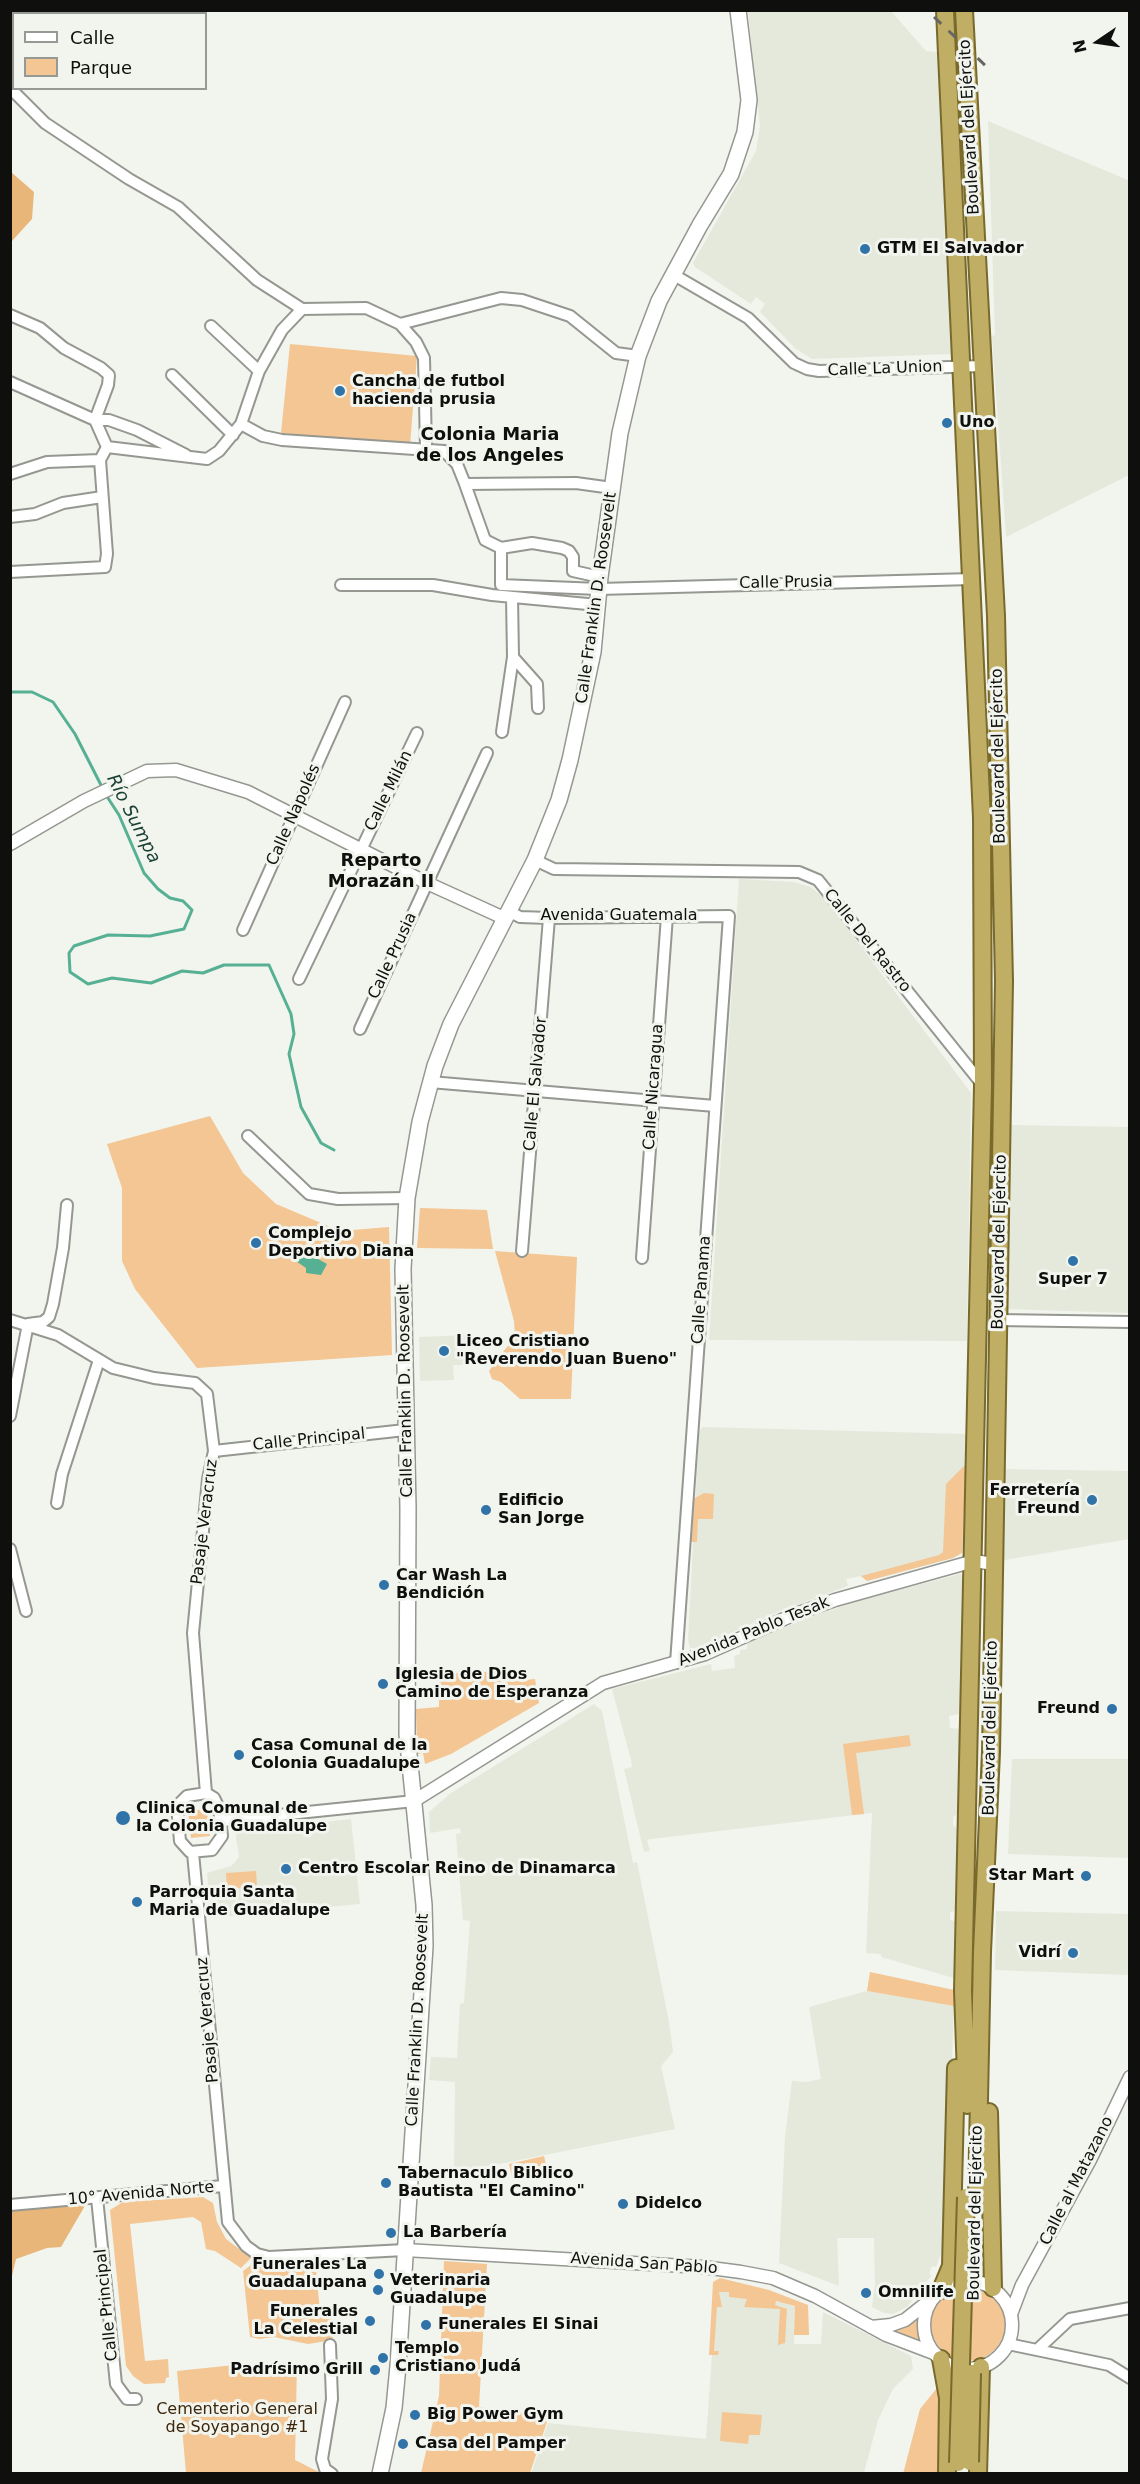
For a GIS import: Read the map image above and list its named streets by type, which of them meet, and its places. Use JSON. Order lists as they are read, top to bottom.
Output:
{
  "streets": {
    "highway": ["Boulevard del Ejército"],
    "main road": ["Calle Franklin D. Roosevelt"],
    "street": [
      "Calle La Union",
      "Calle Prusia",
      "Calle Milán",
      "Calle Napolés",
      "Avenida Guatemala",
      "Calle Del Rastro",
      "Calle El Salvador",
      "Calle Nicaragua",
      "Calle Panama",
      "Calle Principal",
      "Pasaje Veracruz",
      "Avenida Pablo Tesak",
      "Calle al Matazano",
      "10° Avenida Norte",
      "Avenida San Pablo"
    ]
  },
  "crossings": [
    ["Boulevard del Ejército", "Calle La Union"],
    ["Boulevard del Ejército", "Calle Prusia"],
    ["Boulevard del Ejército", "Calle Del Rastro"],
    ["Boulevard del Ejército", "Avenida Pablo Tesak"],
    ["Calle La Union", "Calle Franklin D. Roosevelt"],
    ["Calle Prusia", "Calle Franklin D. Roosevelt"],
    ["Calle Franklin D. Roosevelt", "Avenida Guatemala"],
    ["Calle Franklin D. Roosevelt", "Calle Del Rastro"],
    ["Calle Franklin D. Roosevelt", "Calle Principal"],
    ["Calle Franklin D. Roosevelt", "Avenida Pablo Tesak"],
    ["Calle Franklin D. Roosevelt", "10° Avenida Norte"],
    ["Calle Franklin D. Roosevelt", "Avenida San Pablo"],
    ["Avenida Guatemala", "Calle El Salvador"],
    ["Avenida Guatemala", "Calle Nicaragua"],
    ["Avenida Guatemala", "Calle Panama"],
    ["Calle Panama", "Avenida Pablo Tesak"],
    ["Calle Principal", "Pasaje Veracruz"],
    ["Calle Principal", "10° Avenida Norte"],
    ["Pasaje Veracruz", "Avenida Pablo Tesak"],
    ["Pasaje Veracruz", "10° Avenida Norte"],
    ["Calle al Matazano", "Avenida San Pablo"],
    ["10° Avenida Norte", "Avenida San Pablo"]
  ],
  "districts": ["Colonia Maria de los Angeles", "Reparto Morazán II"],
  "water": ["Río Sumpa"],
  "parks": ["Cementerio General de Soyapango #1"],
  "places": [
    "GTM El Salvador",
    "Cancha de futbol hacienda prusia",
    "Uno",
    "Complejo Deportivo Diana",
    "Super 7",
    "Liceo Cristiano \"Reverendo Juan Bueno\"",
    "Ferretería Freund",
    "Edificio San Jorge",
    "Car Wash La Bendición",
    "Iglesia de Dios Camino de Esperanza",
    "Freund",
    "Casa Comunal de la Colonia Guadalupe",
    "Clinica Comunal de la Colonia Guadalupe",
    "Centro Escolar Reino de Dinamarca",
    "Star Mart",
    "Parroquia Santa Maria de Guadalupe",
    "Vidrí",
    "Tabernaculo Biblico Bautista \"El Camino\"",
    "Didelco",
    "La Barbería",
    "Funerales La Guadalupana",
    "Veterinaria Guadalupe",
    "Omnilife",
    "Funerales La Celestial",
    "Funerales El Sinai",
    "Templo Cristiano Judá",
    "Padrísimo Grill",
    "Big Power Gym",
    "Casa del Pamper"
  ],
  "legend": ["Calle", "Parque"],
  "north": "left"
}
